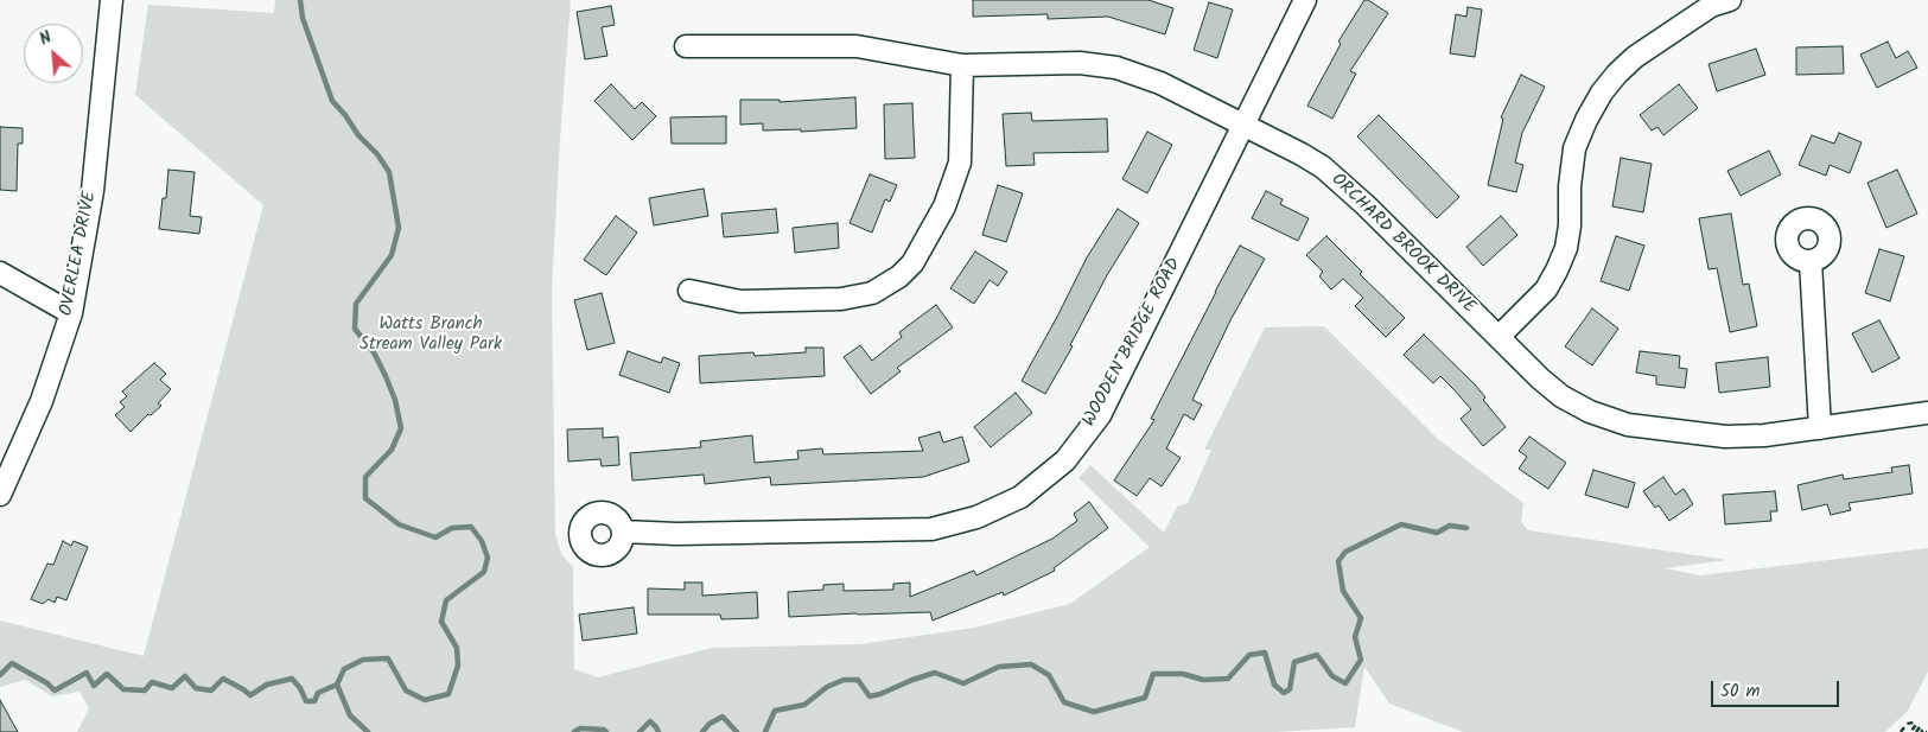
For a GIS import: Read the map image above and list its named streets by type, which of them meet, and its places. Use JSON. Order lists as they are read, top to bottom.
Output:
{
  "streets": {
    "street": ["ORCHARD BROOK DRIVE", "OVERLEA DRIVE", "WOODEN BRIDGE ROAD"]
  },
  "crossings": [
    ["ORCHARD BROOK DRIVE", "WOODEN BRIDGE ROAD"]
  ],
  "parks": ["Watts Branch Stream Valley Park"],
  "scale_bar": "50 m",
  "north": "top left"
}
